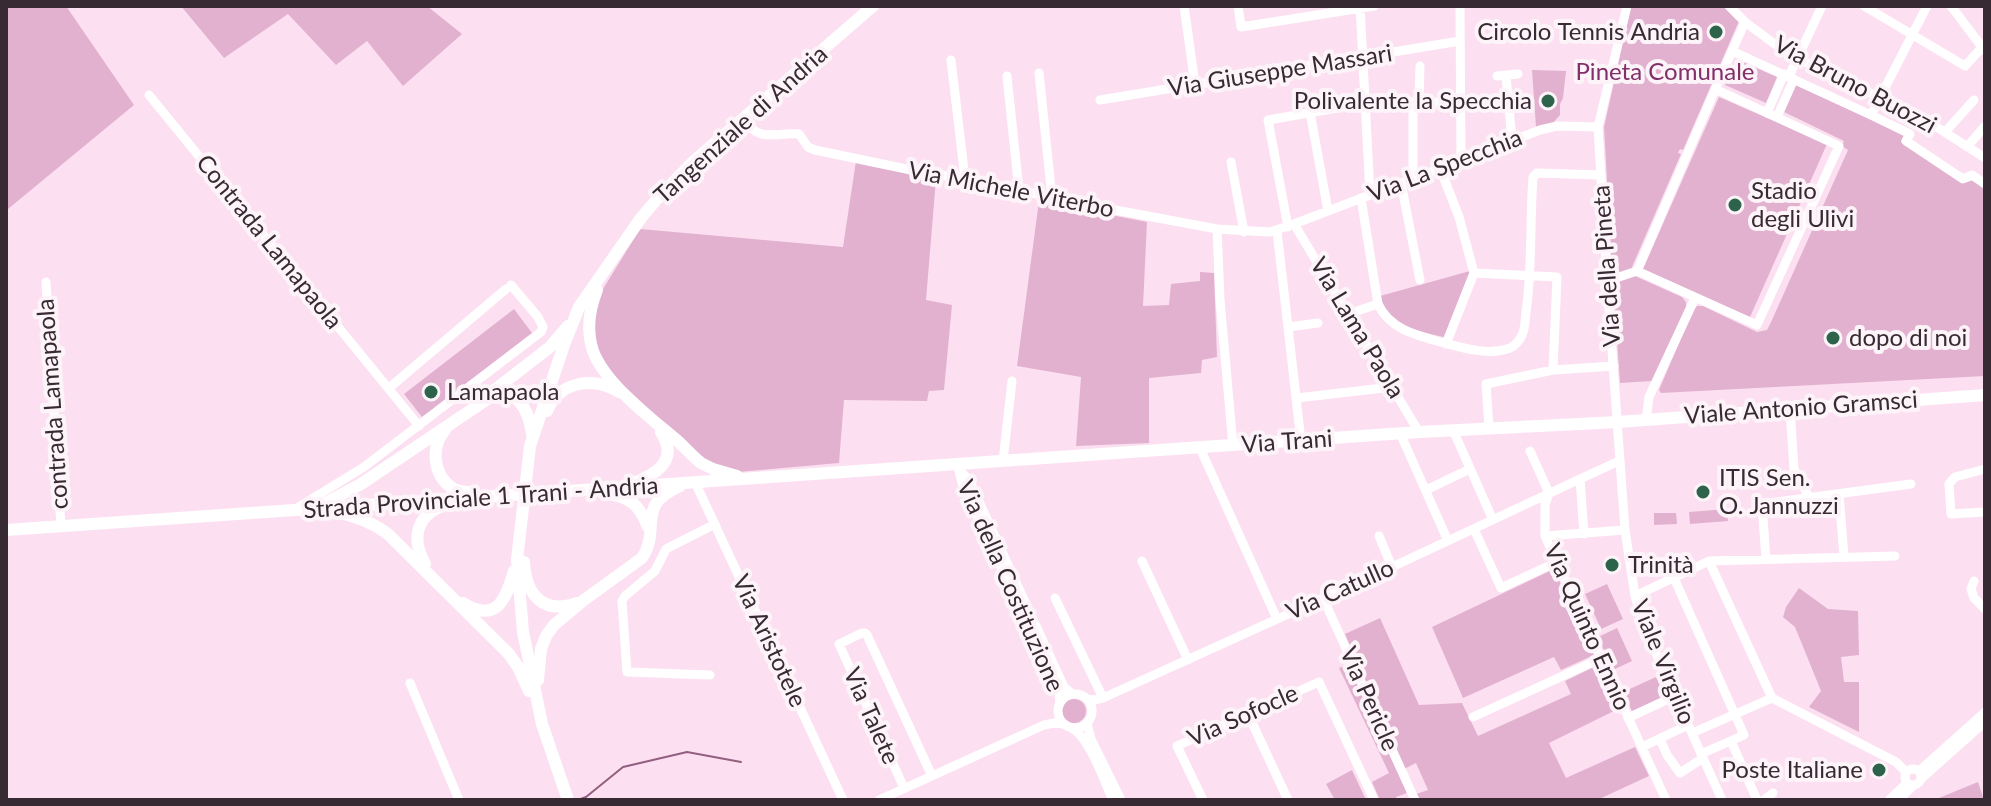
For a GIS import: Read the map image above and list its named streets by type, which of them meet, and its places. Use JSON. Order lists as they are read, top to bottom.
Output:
{
  "streets": {
    "main road": [
      "Tangenziale di Andria",
      "Viale Antonio Gramsci",
      "Via Trani",
      "Strada Provinciale 1 Trani - Andria"
    ],
    "street": [
      "Via Giuseppe Massari",
      "Via Bruno Buozzi",
      "Via La Specchia",
      "Via Michele Viterbo",
      "Contrada Lamapaola",
      "Via della Pineta",
      "Via Lama Paola",
      "contrada Lamapaola",
      "Via della Costituzione",
      "Via Catullo",
      "Via Quinto Ennio",
      "Via Aristotele",
      "Viale Virgilio",
      "Via Pericle",
      "Via Talete",
      "Via Sofocle"
    ]
  },
  "crossings": [
    ["Tangenziale di Andria", "Via Michele Viterbo"],
    ["Via La Specchia", "Via Michele Viterbo"],
    ["Via La Specchia", "Via della Pineta"],
    ["Via La Specchia", "Via Lama Paola"],
    ["Via Michele Viterbo", "Via Lama Paola"],
    ["Via della Pineta", "Viale Antonio Gramsci"],
    ["Via della Pineta", "Via Trani"],
    ["Via della Pineta", "Viale Virgilio"],
    ["Via Lama Paola", "Via Trani"],
    ["contrada Lamapaola", "Strada Provinciale 1 Trani - Andria"],
    ["Viale Antonio Gramsci", "Via Trani"],
    ["Viale Antonio Gramsci", "Viale Virgilio"],
    ["Via Trani", "Strada Provinciale 1 Trani - Andria"],
    ["Via Trani", "Via della Costituzione"],
    ["Via Trani", "Viale Virgilio"],
    ["Strada Provinciale 1 Trani - Andria", "Via della Costituzione"],
    ["Strada Provinciale 1 Trani - Andria", "Via Aristotele"],
    ["Via della Costituzione", "Via Catullo"],
    ["Via Catullo", "Via Quinto Ennio"],
    ["Via Catullo", "Viale Virgilio"],
    ["Via Catullo", "Via Pericle"]
  ],
  "parks": ["Pineta Comunale"],
  "places": [
    "Circolo Tennis Andria",
    "Polivalente la Specchia",
    "Stadio degli Ulivi",
    "dopo di noi",
    "Lamapaola",
    "ITIS Sen. O. Jannuzzi",
    "Trinità",
    "Poste Italiane"
  ]
}
